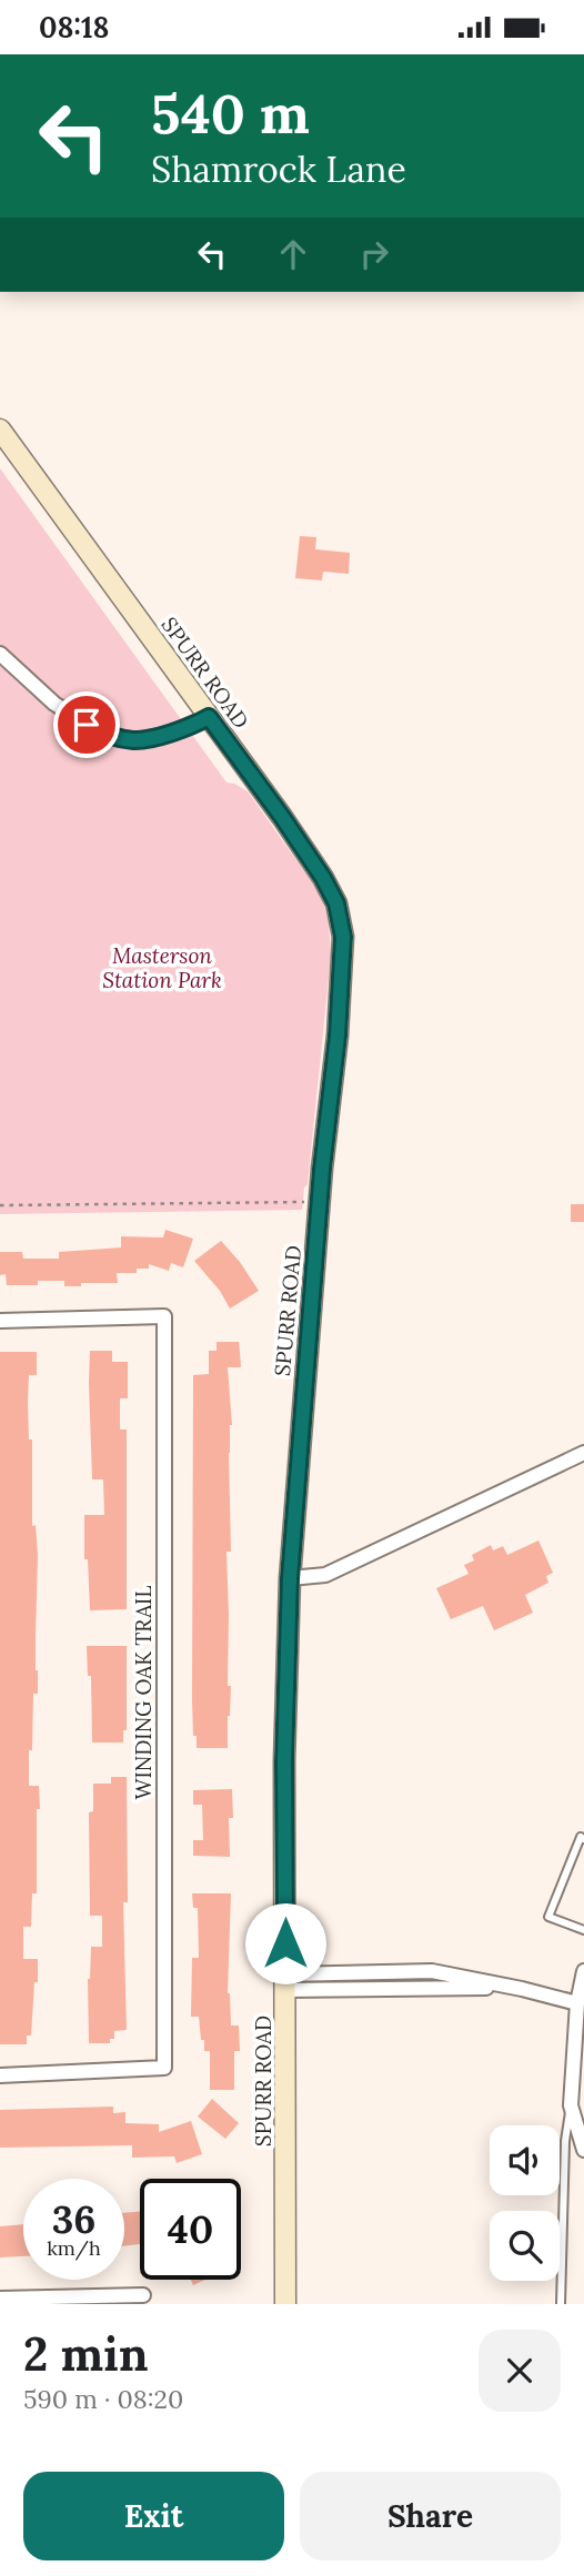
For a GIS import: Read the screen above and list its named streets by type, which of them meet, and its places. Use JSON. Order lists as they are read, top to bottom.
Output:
{
  "streets": {
    "street": ["SPURR ROAD", "WINDING OAK TRAIL"]
  },
  "parks": ["Masterson Station Park"],
  "page": {
    "status": "08:18",
    "turn": ["540 m", "Shamrock Lane"],
    "speed": "36 km/h",
    "limit": "40",
    "heading": ["2 min", "590 m · 08:20"],
    "buttons": ["Exit", "Share"]
  }
}
